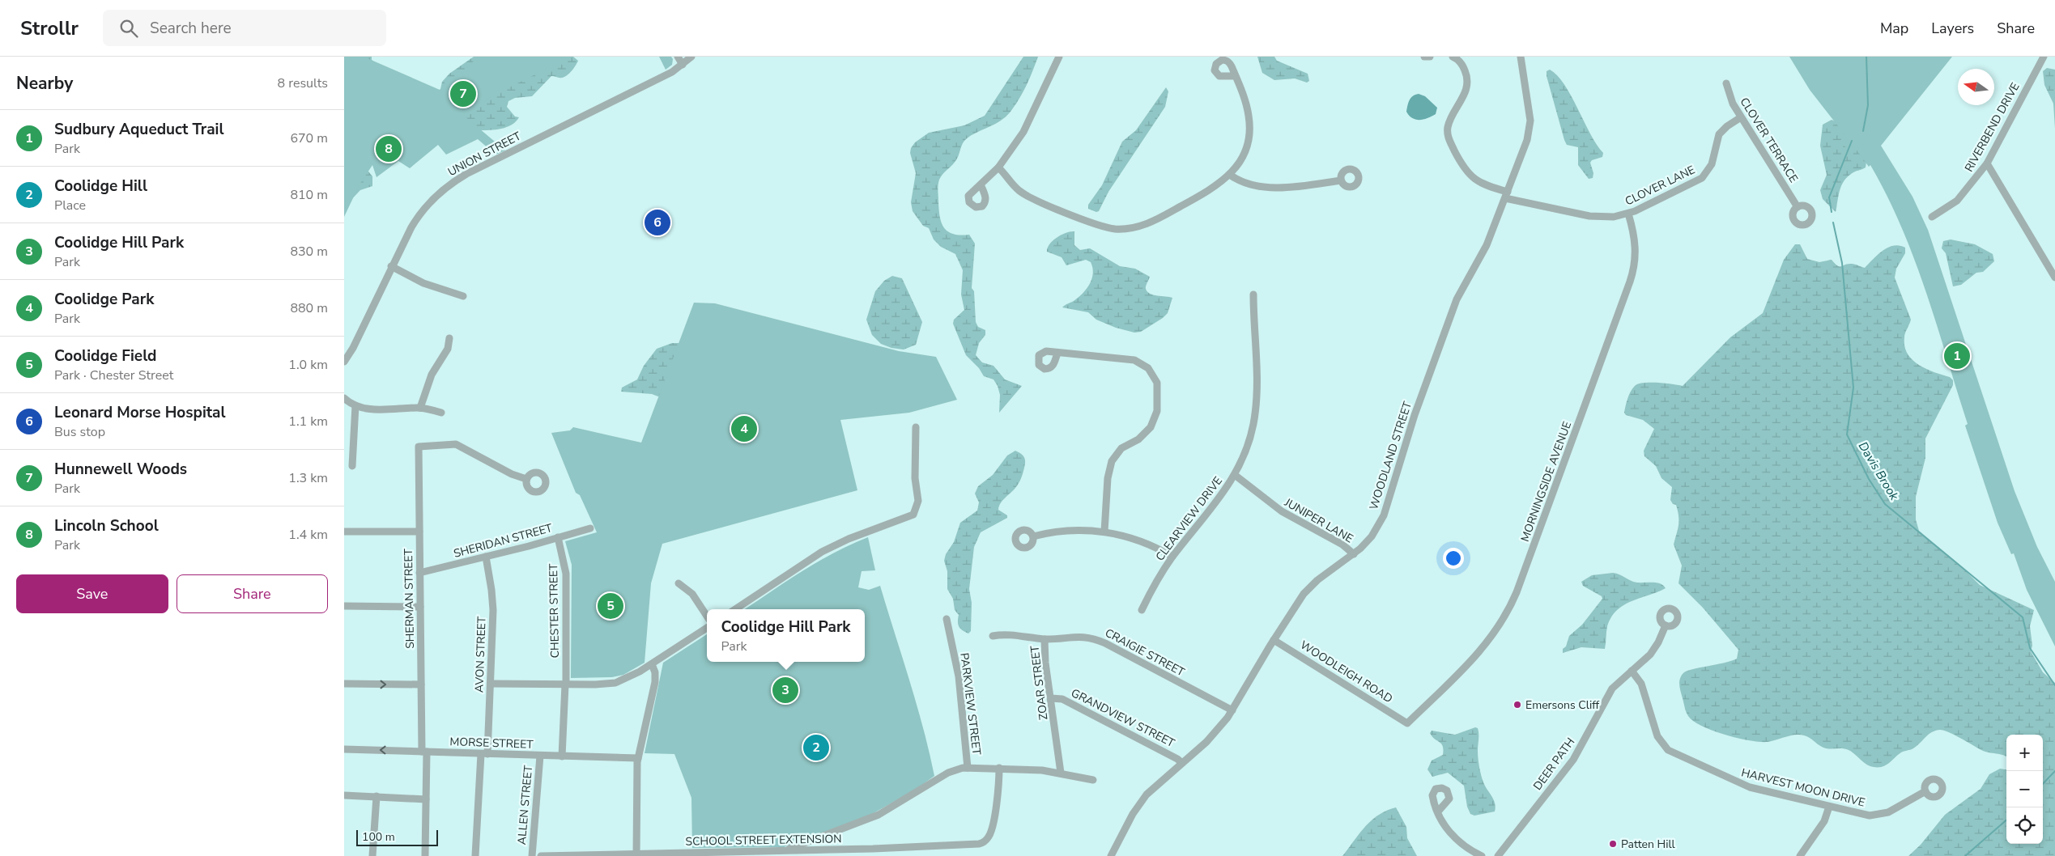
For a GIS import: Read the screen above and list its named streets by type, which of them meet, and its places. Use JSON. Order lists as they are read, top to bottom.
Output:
{
  "streets": {
    "street": [
      "RIVERBEND DRIVE",
      "CLOVER TERRACE",
      "UNION STREET",
      "CLOVER LANE",
      "WOODLAND STREET",
      "MORNINGSIDE AVENUE",
      "CLEARVIEW DRIVE",
      "JUNIPER LANE",
      "SHERIDAN STREET",
      "SHERMAN STREET",
      "CHESTER STREET",
      "CRAIGIE STREET",
      "AVON STREET",
      "WOODLEIGH ROAD",
      "ZOAR STREET",
      "PARKVIEW STREET",
      "GRANDVIEW STREET",
      "MORSE STREET",
      "DEER PATH",
      "HARVEST MOON DRIVE",
      "ALLEN STREET",
      "SCHOOL STREET EXTENSION"
    ]
  },
  "crossings": [
    ["CLOVER TERRACE", "CLOVER LANE"],
    ["CLOVER LANE", "WOODLAND STREET"],
    ["CLOVER LANE", "MORNINGSIDE AVENUE"],
    ["WOODLAND STREET", "JUNIPER LANE"],
    ["WOODLAND STREET", "CRAIGIE STREET"],
    ["WOODLAND STREET", "WOODLEIGH ROAD"],
    ["WOODLAND STREET", "GRANDVIEW STREET"],
    ["MORNINGSIDE AVENUE", "WOODLEIGH ROAD"],
    ["CLEARVIEW DRIVE", "JUNIPER LANE"],
    ["SHERIDAN STREET", "SHERMAN STREET"],
    ["SHERIDAN STREET", "CHESTER STREET"],
    ["SHERIDAN STREET", "AVON STREET"],
    ["SHERMAN STREET", "MORSE STREET"],
    ["CHESTER STREET", "MORSE STREET"],
    ["CRAIGIE STREET", "ZOAR STREET"],
    ["AVON STREET", "MORSE STREET"],
    ["ZOAR STREET", "GRANDVIEW STREET"],
    ["MORSE STREET", "ALLEN STREET"],
    ["DEER PATH", "HARVEST MOON DRIVE"]
  ],
  "water": ["Davis Brook"],
  "places": ["Emersons Cliff", "Patten Hill"],
  "scale_bar": "100 m",
  "north": "left",
  "page": {
    "header": "Strollr",
    "search": "Search here",
    "nav": ["Map", "Layers", "Share"],
    "heading": ["Nearby", "8 results"],
    "pins": [
      "7",
      "8",
      "6",
      "1",
      "4",
      "5",
      "3",
      "2"
    ],
    "list": [
      {
        "mark": "1",
        "name": "Sudbury Aqueduct Trail",
        "note": "Park",
        "value": "670 m"
      },
      {
        "mark": "2",
        "name": "Coolidge Hill",
        "note": "Place",
        "value": "810 m"
      },
      {
        "mark": "3",
        "name": "Coolidge Hill Park",
        "note": "Park",
        "value": "830 m"
      },
      {
        "mark": "4",
        "name": "Coolidge Park",
        "note": "Park",
        "value": "880 m"
      },
      {
        "mark": "5",
        "name": "Coolidge Field",
        "note": "Park · Chester Street",
        "value": "1.0 km"
      },
      {
        "mark": "6",
        "name": "Leonard Morse Hospital",
        "note": "Bus stop",
        "value": "1.1 km"
      },
      {
        "mark": "7",
        "name": "Hunnewell Woods",
        "note": "Park",
        "value": "1.3 km"
      },
      {
        "mark": "8",
        "name": "Lincoln School",
        "note": "Park",
        "value": "1.4 km"
      }
    ],
    "buttons": ["Save", "Share"],
    "popup": ["Coolidge Hill Park", "Park"],
    "map_buttons": ["+", "−"],
    "scale": "100 m"
  }
}
